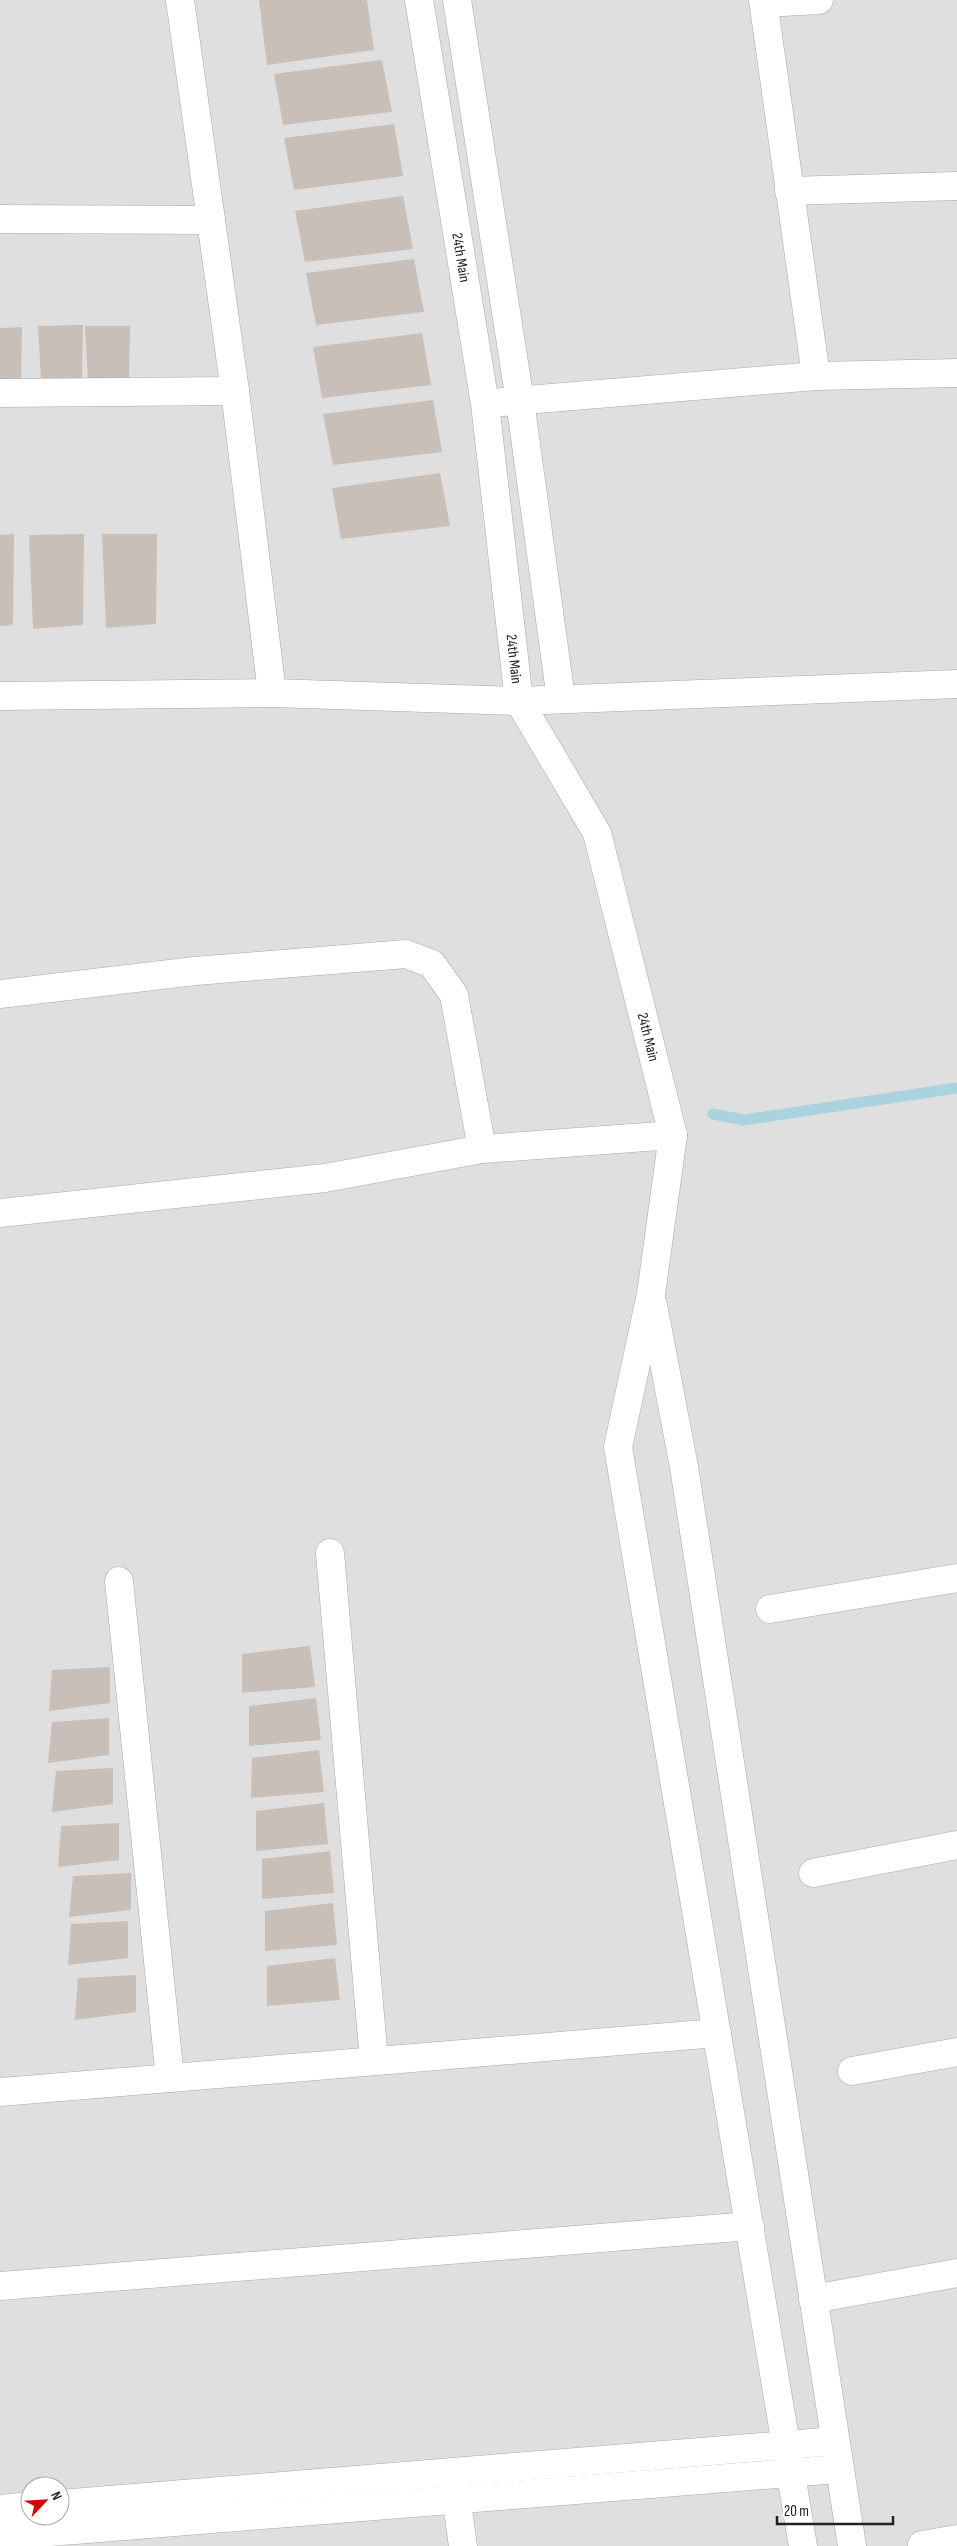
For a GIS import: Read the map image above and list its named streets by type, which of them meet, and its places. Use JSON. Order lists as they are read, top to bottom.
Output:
{
  "streets": {
    "street": ["24th Main"]
  },
  "scale_bar": "20 m",
  "north": "top right"
}
